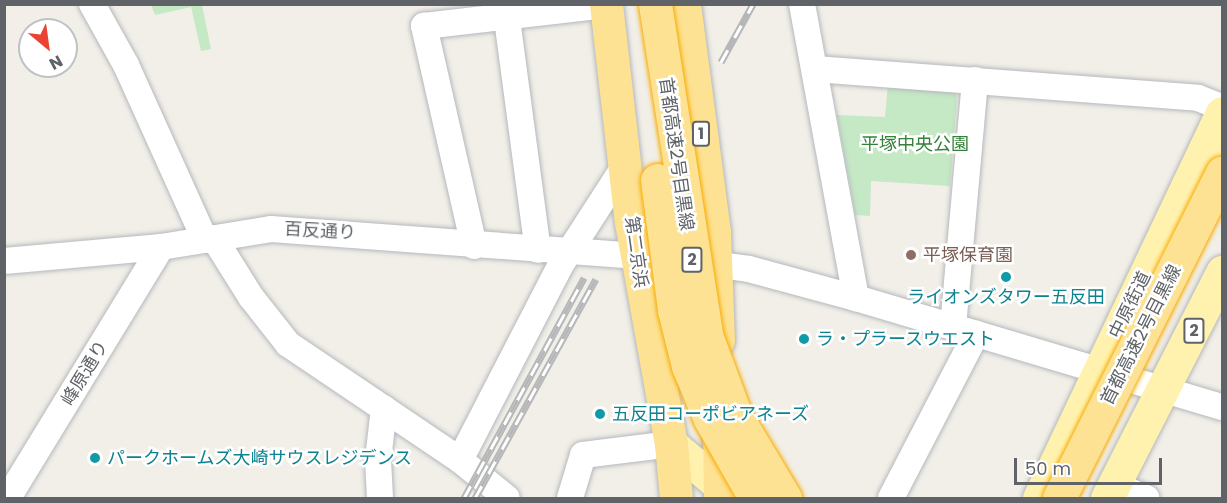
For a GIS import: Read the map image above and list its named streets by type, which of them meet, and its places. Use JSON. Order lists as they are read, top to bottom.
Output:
{
  "streets": {
    "highway": [
      "1",
      "首都高速2号目黒線",
      "第二京浜",
      "2"
    ],
    "main road": ["中原街道"],
    "street": ["百反通り", "峰原通り"]
  },
  "crossings": [
    ["1", "百反通り"],
    ["百反通り", "第二京浜"],
    ["百反通り", "2"],
    ["百反通り", "中原街道"],
    ["百反通り", "峰原通り"]
  ],
  "parks": ["平塚中央公園"],
  "places": [
    "平塚保育園",
    "ライオンズタワー五反田",
    "ラ・プラースウエスト",
    "五反田コーポビアネーズ",
    "パークホームズ大崎サウスレジデンス"
  ],
  "scale_bar": "50 m",
  "north": "bottom right"
}
